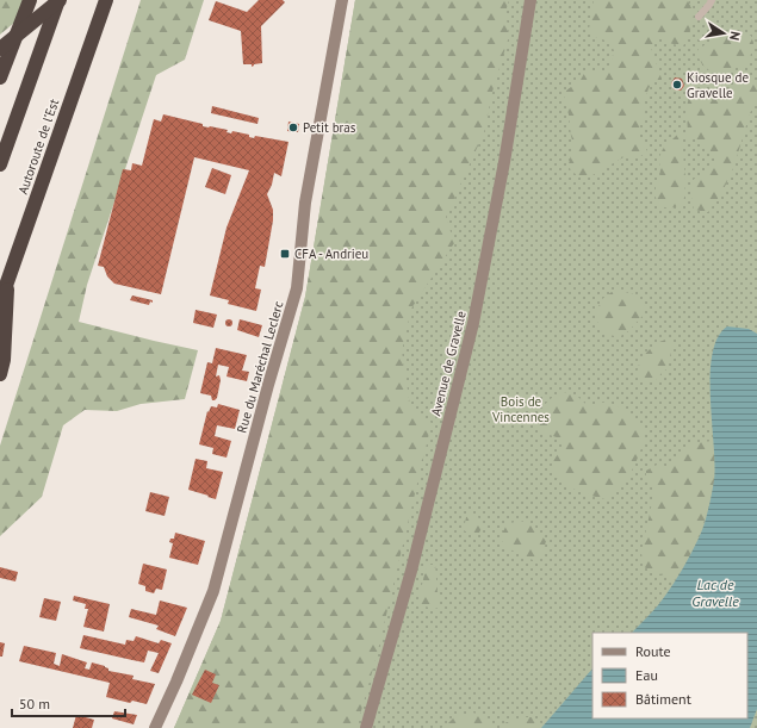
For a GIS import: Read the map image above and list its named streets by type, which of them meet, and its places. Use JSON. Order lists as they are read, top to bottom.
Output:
{
  "streets": {
    "highway": ["Autoroute de l’Est"],
    "street": ["Avenue de Gravelle", "Rue du Maréchal Leclerc"]
  },
  "water": ["Lac de Gravelle"],
  "parks": ["Bois de Vincennes"],
  "places": {
    "other": ["Kiosque de Gravelle", "Petit bras"],
    "transit": ["CFA - Andrieu"]
  },
  "legend": ["Route", "Eau", "Bâtiment"],
  "scale_bar": "50 m",
  "north": "right"
}
